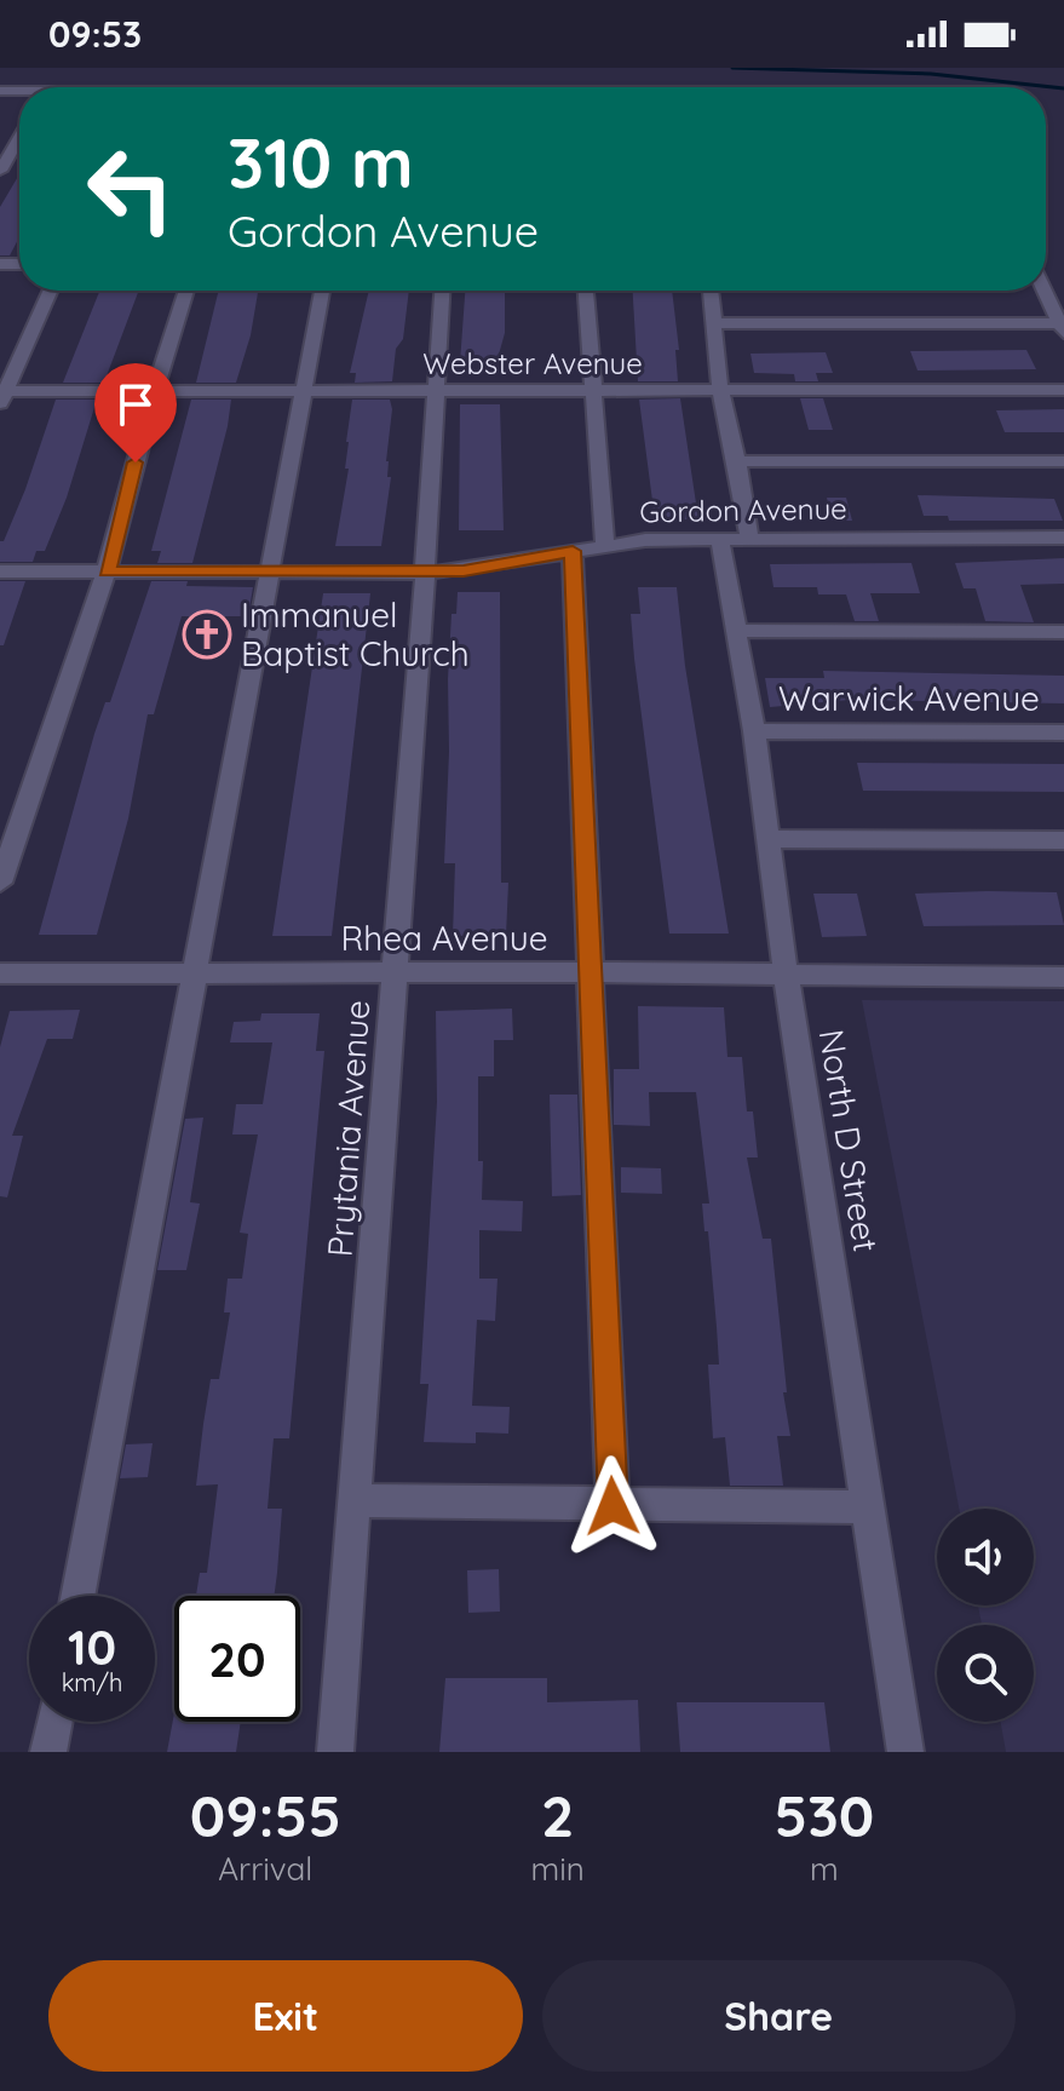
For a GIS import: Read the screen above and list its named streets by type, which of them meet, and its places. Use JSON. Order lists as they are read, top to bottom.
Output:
{
  "streets": {
    "street": [
      "Webster Avenue",
      "Gordon Avenue",
      "Warwick Avenue",
      "Rhea Avenue",
      "Prytania Avenue",
      "North D Street"
    ]
  },
  "crossings": [
    ["Webster Avenue", "Prytania Avenue"],
    ["Gordon Avenue", "Prytania Avenue"],
    ["Gordon Avenue", "North D Street"],
    ["Warwick Avenue", "North D Street"],
    ["Rhea Avenue", "Prytania Avenue"],
    ["Rhea Avenue", "North D Street"]
  ],
  "places": {
    "church": ["Immanuel Baptist Church"]
  },
  "page": {
    "status": "09:53",
    "turn": ["310 m", "Gordon Avenue"],
    "speed": "10 km/h",
    "limit": "20",
    "eta": [
      "09:55",
      "Arrival",
      "2",
      "min",
      "530",
      "m"
    ],
    "buttons": ["Exit", "Share"]
  }
}
